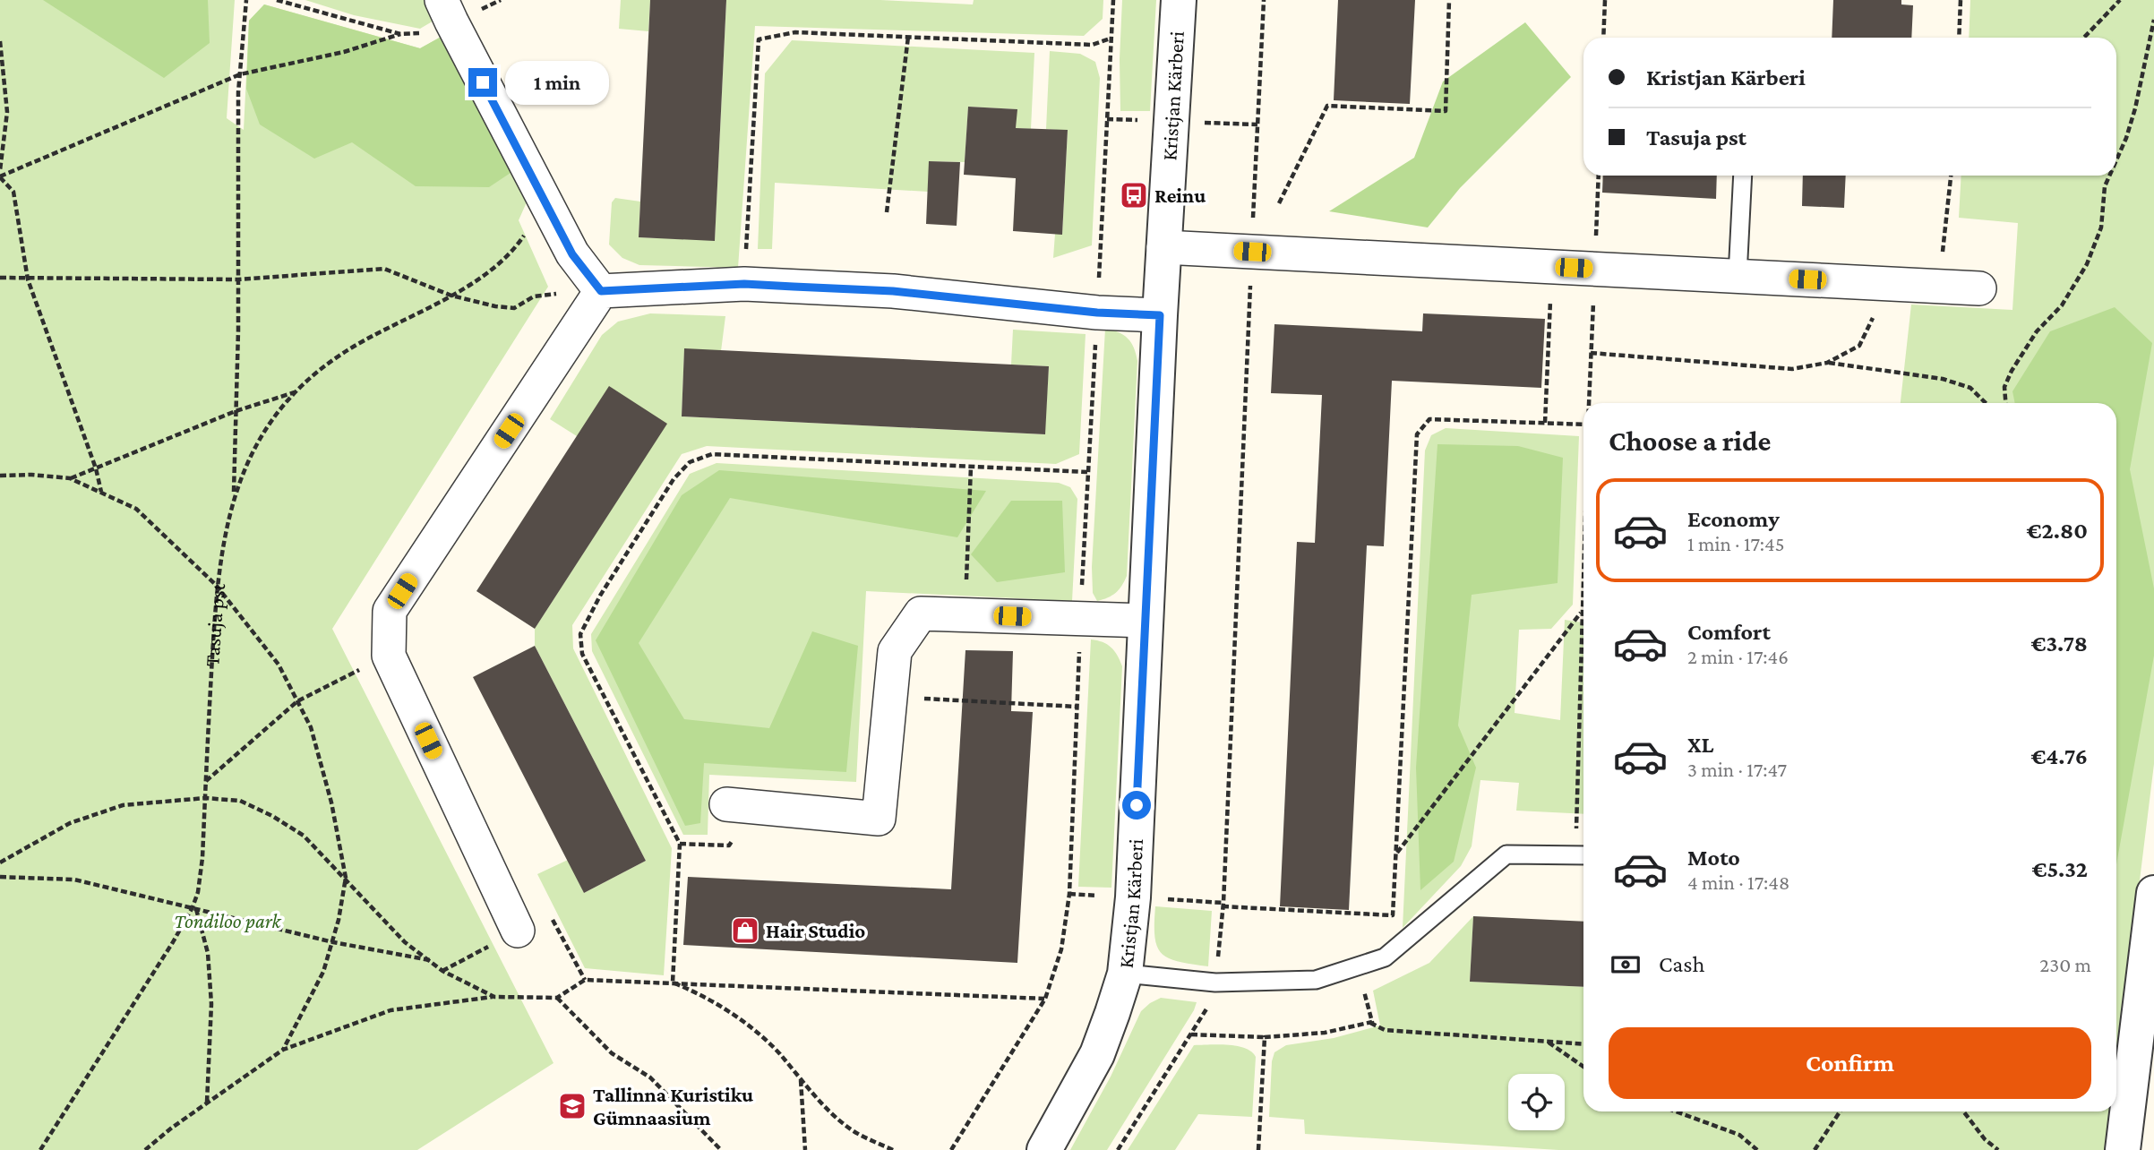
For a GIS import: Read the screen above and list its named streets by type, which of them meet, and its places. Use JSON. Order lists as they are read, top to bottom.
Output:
{
  "streets": {
    "street": ["Kristjan Kärberi"],
    "path": ["Tasuja pst"]
  },
  "parks": ["Tondiloo park"],
  "places": {
    "bus stop": ["Reinu"],
    "shop": ["Hair Studio"],
    "school or university": ["Tallinna Kuristiku Gümnaasium"]
  },
  "page": {
    "banner": ["Kristjan Kärberi", "Tasuja pst"],
    "bubble": "1 min",
    "heading": "Choose a ride",
    "list": [
      {
        "name": "Economy",
        "note": "1 min · 17:45",
        "value": "€2.80"
      },
      {
        "name": "Comfort",
        "note": "2 min · 17:46",
        "value": "€3.78"
      },
      {
        "name": "XL",
        "note": "3 min · 17:47",
        "value": "€4.76"
      },
      {
        "name": "Moto",
        "note": "4 min · 17:48",
        "value": "€5.32"
      }
    ],
    "pay": ["Cash", "230 m"],
    "buttons": "Confirm"
  }
}
